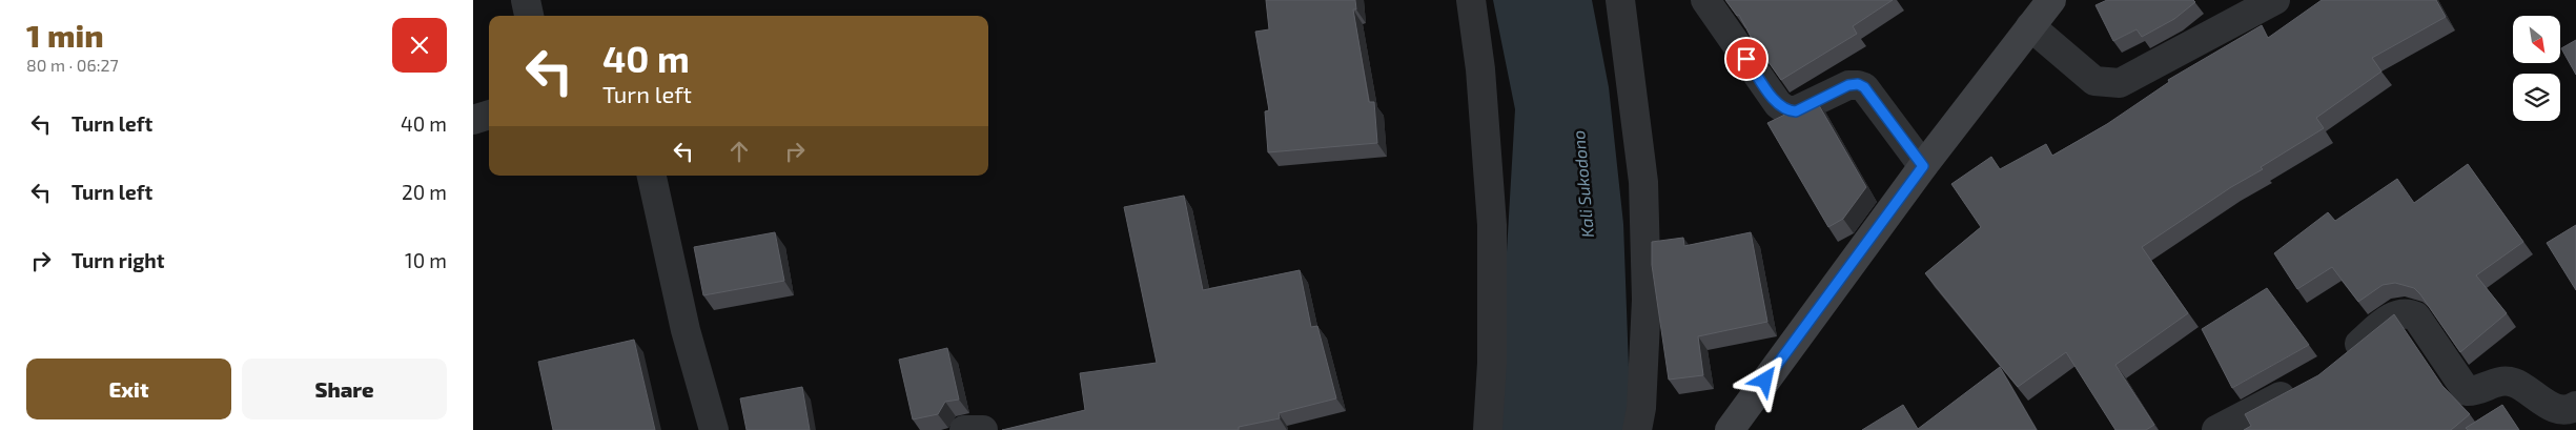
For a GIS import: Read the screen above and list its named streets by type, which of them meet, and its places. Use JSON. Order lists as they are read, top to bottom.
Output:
{
  "water": ["Kali Sukodono"],
  "north": "bottom right",
  "page": {
    "heading": ["1 min", "80 m · 06:27"],
    "turn": ["40 m", "Turn left"],
    "list": [
      {
        "name": "Turn left",
        "value": "40 m"
      },
      {
        "name": "Turn left",
        "value": "20 m"
      },
      {
        "name": "Turn right",
        "value": "10 m"
      }
    ],
    "buttons": ["Exit", "Share"]
  }
}
